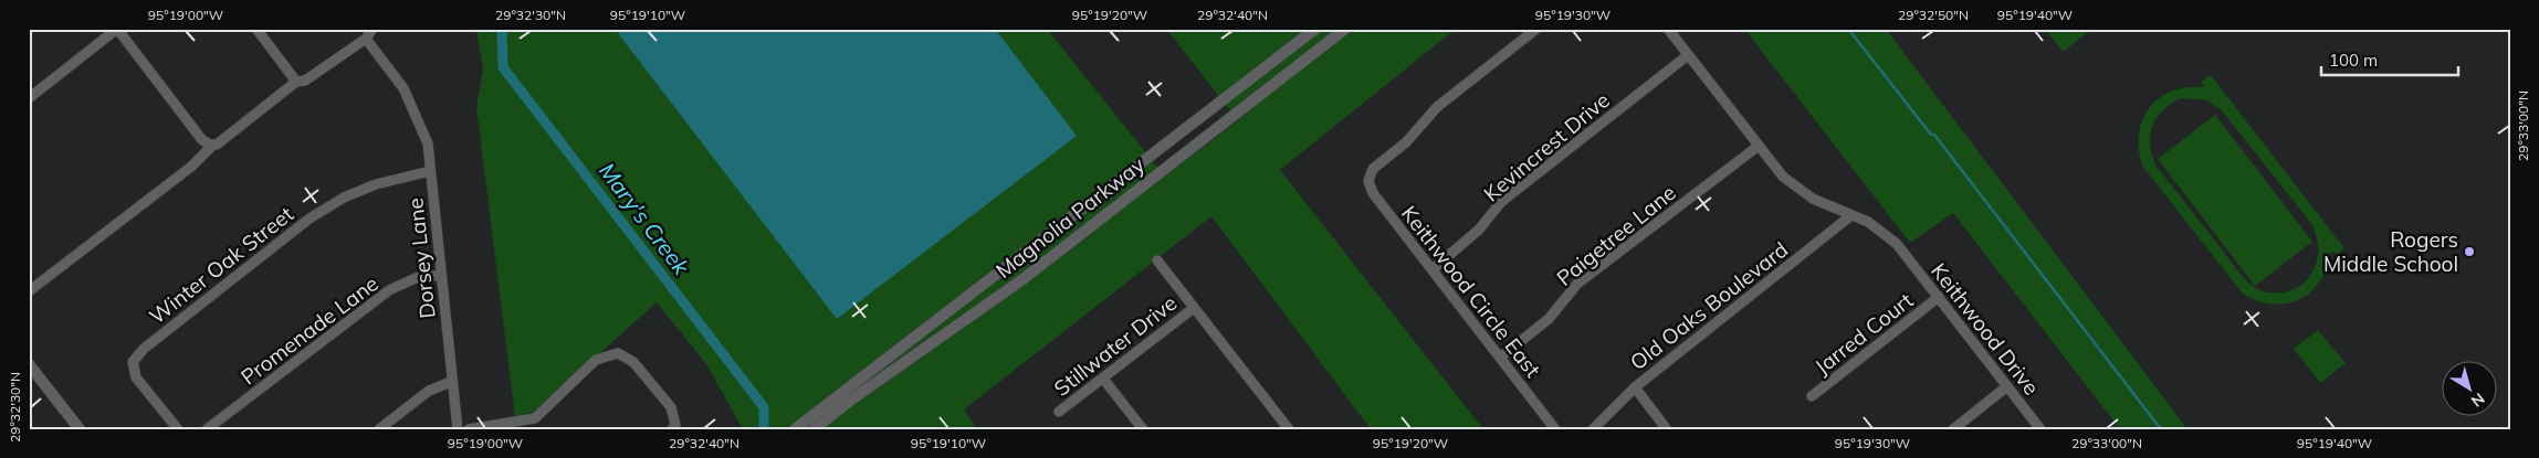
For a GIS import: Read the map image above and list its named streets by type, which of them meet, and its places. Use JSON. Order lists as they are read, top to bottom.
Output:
{
  "streets": {
    "street": [
      "Kevincrest Drive",
      "Magnolia Parkway",
      "Paigetree Lane",
      "Dorsey Lane",
      "Winter Oak Street",
      "Keithwood Circle East",
      "Old Oaks Boulevard",
      "Keithwood Drive",
      "Promenade Lane",
      "Jarred Court",
      "Stillwater Drive"
    ]
  },
  "crossings": [
    ["Kevincrest Drive", "Keithwood Circle East"],
    ["Kevincrest Drive", "Keithwood Drive"],
    ["Paigetree Lane", "Keithwood Circle East"],
    ["Paigetree Lane", "Keithwood Drive"],
    ["Dorsey Lane", "Winter Oak Street"],
    ["Dorsey Lane", "Promenade Lane"],
    ["Old Oaks Boulevard", "Keithwood Drive"],
    ["Keithwood Drive", "Jarred Court"]
  ],
  "water": ["Mary's Creek"],
  "places": ["Rogers Middle School"],
  "scale_bar": "100 m",
  "north": "bottom right",
  "coordinates": [
    "95°19'00\"W",
    "29°32'30\"N",
    "95°19'10\"W",
    "95°19'20\"W",
    "29°32'40\"N",
    "95°19'30\"W",
    "29°32'50\"N",
    "95°19'40\"W",
    "29°33'00\"N"
  ]
}
